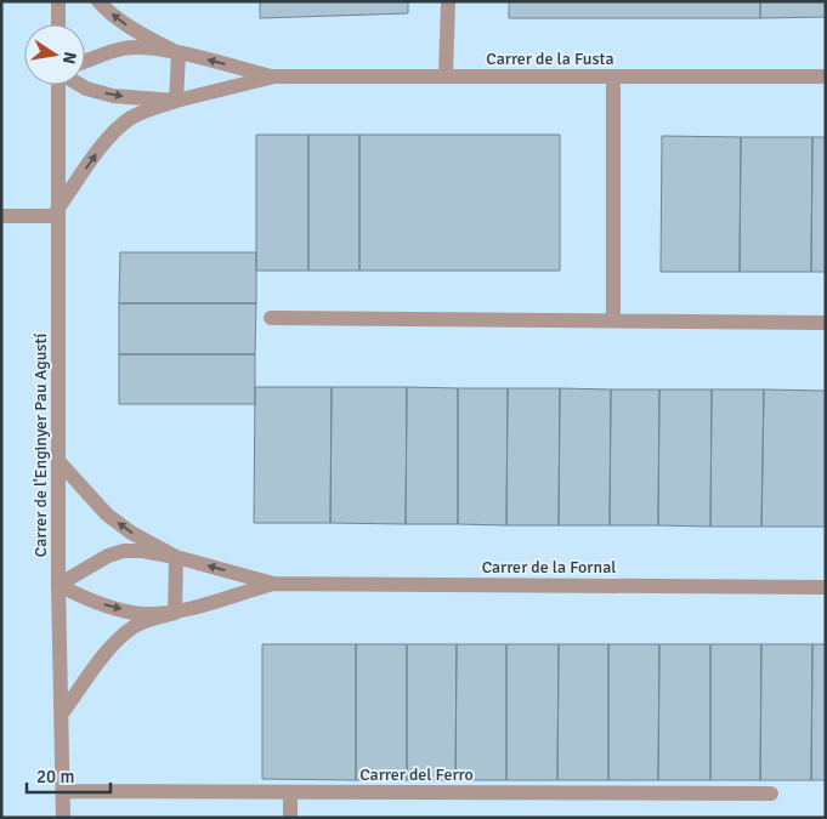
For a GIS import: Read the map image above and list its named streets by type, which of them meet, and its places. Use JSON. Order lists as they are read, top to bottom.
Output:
{
  "streets": {
    "street": [
      "Carrer de la Fusta",
      "Carrer de l'Enginyer Pau Agustí",
      "Carrer de la Fornal",
      "Carrer del Ferro"
    ]
  },
  "crossings": [
    ["Carrer de la Fusta", "Carrer de l'Enginyer Pau Agustí"],
    ["Carrer de l'Enginyer Pau Agustí", "Carrer de la Fornal"],
    ["Carrer de l'Enginyer Pau Agustí", "Carrer del Ferro"]
  ],
  "scale_bar": "20 m",
  "north": "right"
}
